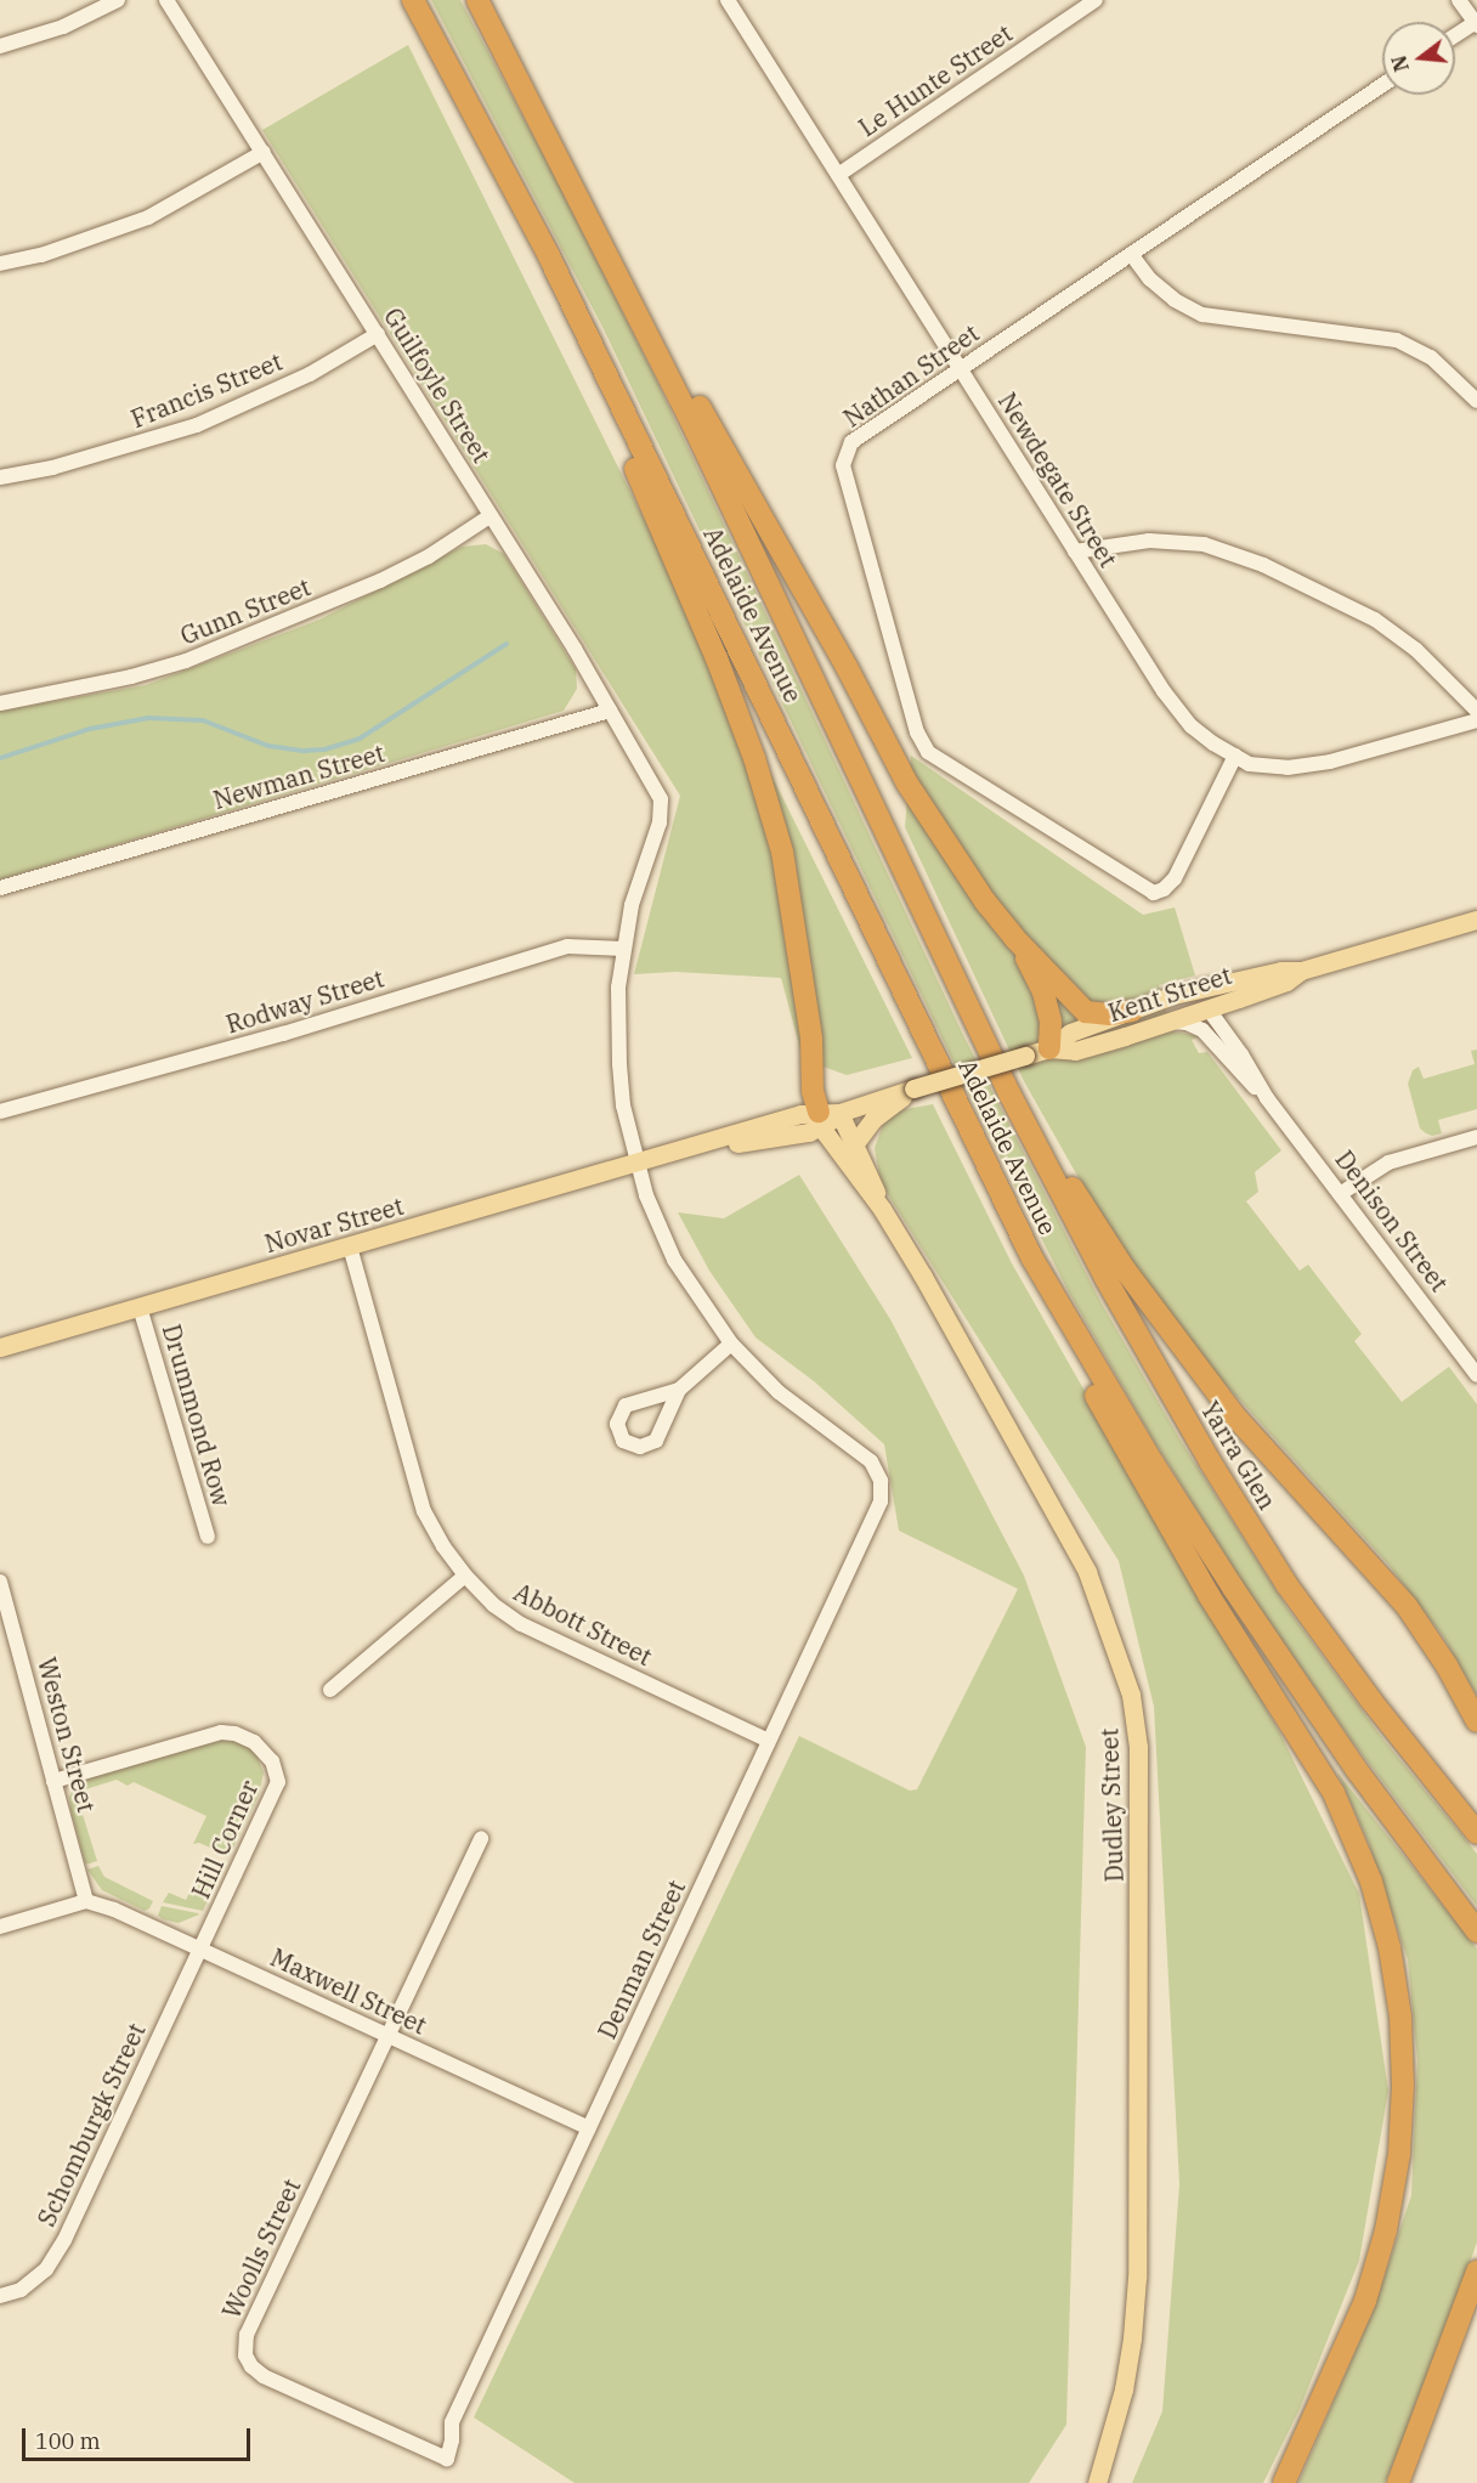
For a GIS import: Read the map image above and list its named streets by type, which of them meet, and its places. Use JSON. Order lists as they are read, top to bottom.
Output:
{
  "streets": {
    "highway": ["Adelaide Avenue", "Yarra Glen"],
    "main road": ["Kent Street", "Novar Street", "Dudley Street"],
    "street": [
      "Le Hunte Street",
      "Nathan Street",
      "Guilfoyle Street",
      "Francis Street",
      "Newdegate Street",
      "Gunn Street",
      "Newman Street",
      "Rodway Street",
      "Denison Street",
      "Drummond Row",
      "Abbott Street",
      "Weston Street",
      "Hill Corner",
      "Denman Street",
      "Maxwell Street",
      "Schomburgk Street",
      "Woolls Street"
    ]
  },
  "crossings": [
    ["Le Hunte Street", "Newdegate Street"],
    ["Nathan Street", "Newdegate Street"],
    ["Guilfoyle Street", "Francis Street"],
    ["Guilfoyle Street", "Gunn Street"],
    ["Guilfoyle Street", "Newman Street"],
    ["Guilfoyle Street", "Rodway Street"],
    ["Adelaide Avenue", "Yarra Glen"],
    ["Kent Street", "Denison Street"],
    ["Kent Street", "Novar Street"],
    ["Kent Street", "Dudley Street"],
    ["Novar Street", "Drummond Row"],
    ["Novar Street", "Abbott Street"],
    ["Novar Street", "Dudley Street"],
    ["Abbott Street", "Denman Street"],
    ["Weston Street", "Hill Corner"],
    ["Weston Street", "Maxwell Street"],
    ["Hill Corner", "Maxwell Street"],
    ["Hill Corner", "Schomburgk Street"],
    ["Denman Street", "Maxwell Street"],
    ["Denman Street", "Woolls Street"],
    ["Maxwell Street", "Schomburgk Street"],
    ["Maxwell Street", "Woolls Street"]
  ],
  "scale_bar": "100 m",
  "north": "left"
}
